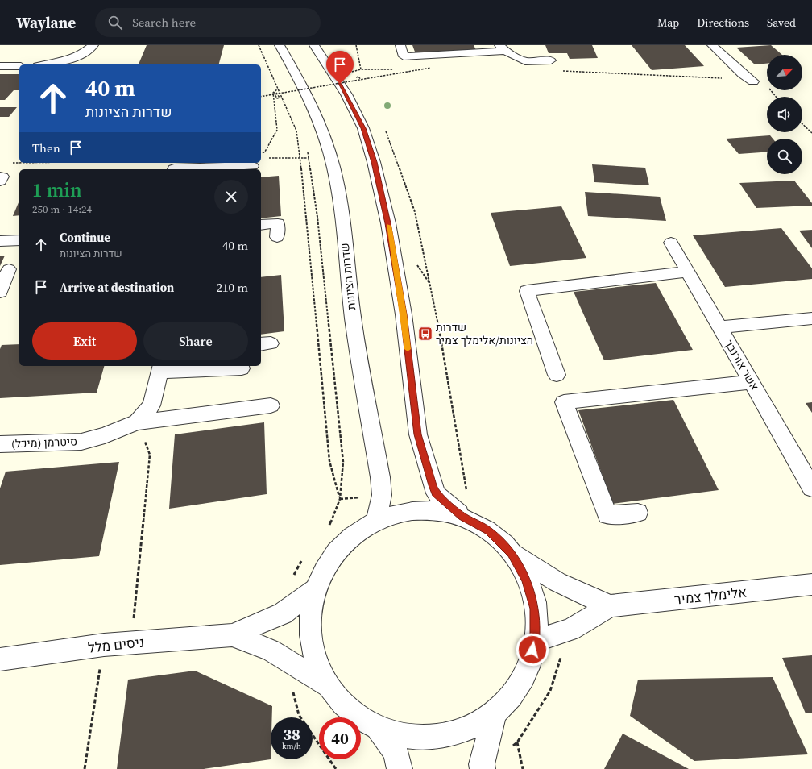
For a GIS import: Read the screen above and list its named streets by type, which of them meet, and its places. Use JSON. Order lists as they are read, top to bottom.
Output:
{
  "streets": {
    "street": [
      "שדרות הציונות",
      "אשר אורנבך",
      "סיטרמן (מיכל)",
      "אלימלך צמיר",
      "ניסים מלל"
    ]
  },
  "places": {
    "bus stop": ["שדרות הציונות/אלימלך צמיר"]
  },
  "north": "top right",
  "page": {
    "header": "Waylane",
    "search": "Search here",
    "nav": ["Map", "Directions", "Saved"],
    "turn": ["40 m", "שדרות הציונות"],
    "then": "Then",
    "heading": ["1 min", "250 m · 14:24"],
    "list": [
      {
        "name": "Continue",
        "note": "שדרות הציונות",
        "value": "40 m"
      },
      {
        "name": "Arrive at destination",
        "value": "210 m"
      }
    ],
    "buttons": ["Exit", "Share"],
    "speed": "38 km/h",
    "limit": "40"
  }
}
